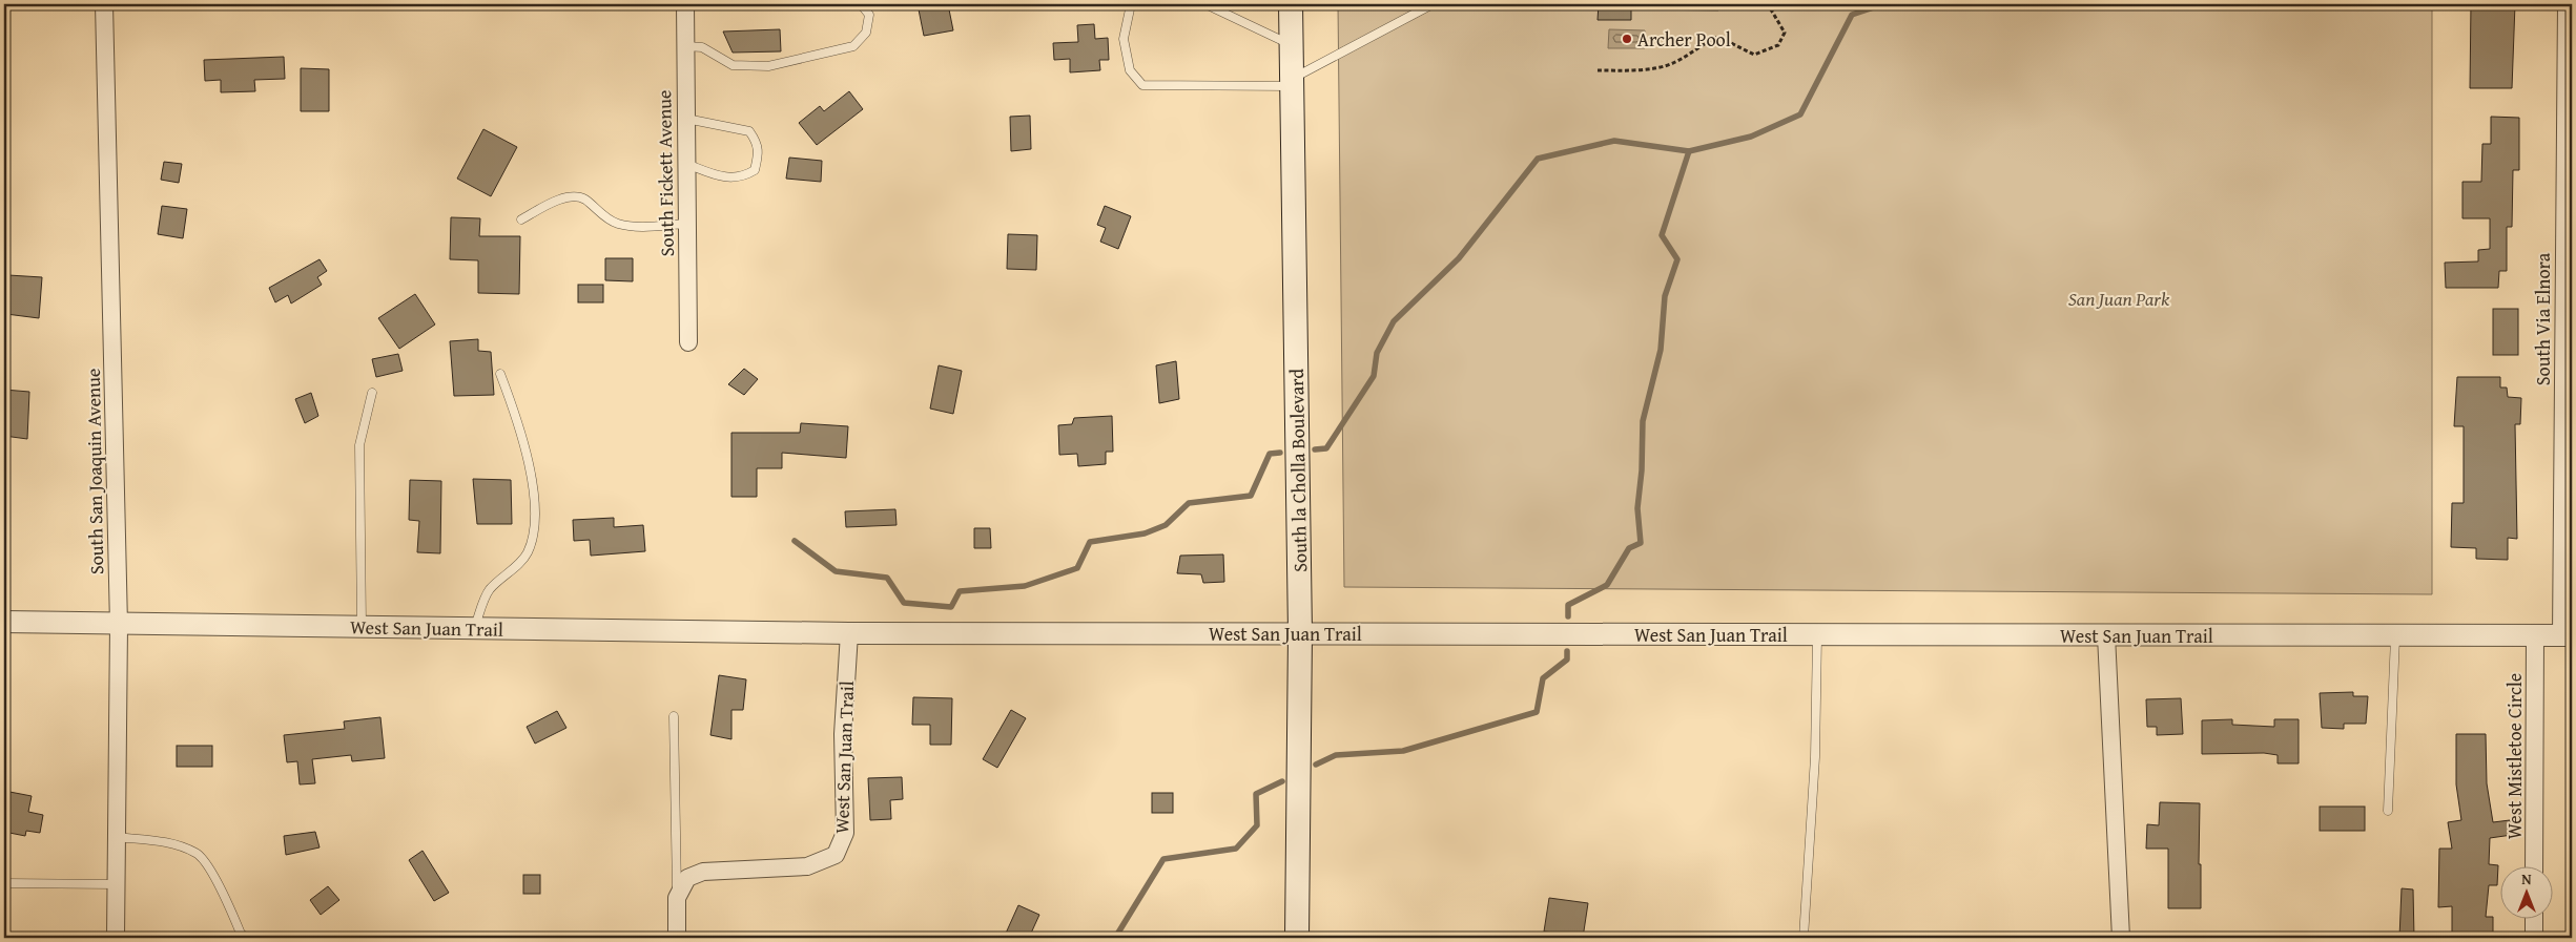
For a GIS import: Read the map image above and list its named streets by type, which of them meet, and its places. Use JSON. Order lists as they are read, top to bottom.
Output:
{
  "streets": {
    "main road": ["South la Cholla Boulevard"],
    "street": [
      "South Fickett Avenue",
      "South Via Elnora",
      "South San Joaquin Avenue",
      "West San Juan Trail",
      "West Mistletoe Circle"
    ]
  },
  "crossings": [
    ["South Via Elnora", "West San Juan Trail"],
    ["South la Cholla Boulevard", "West San Juan Trail"],
    ["South San Joaquin Avenue", "West San Juan Trail"],
    ["West San Juan Trail", "West Mistletoe Circle"]
  ],
  "parks": ["San Juan Park"],
  "places": ["Archer Pool"],
  "north": "top"
}
